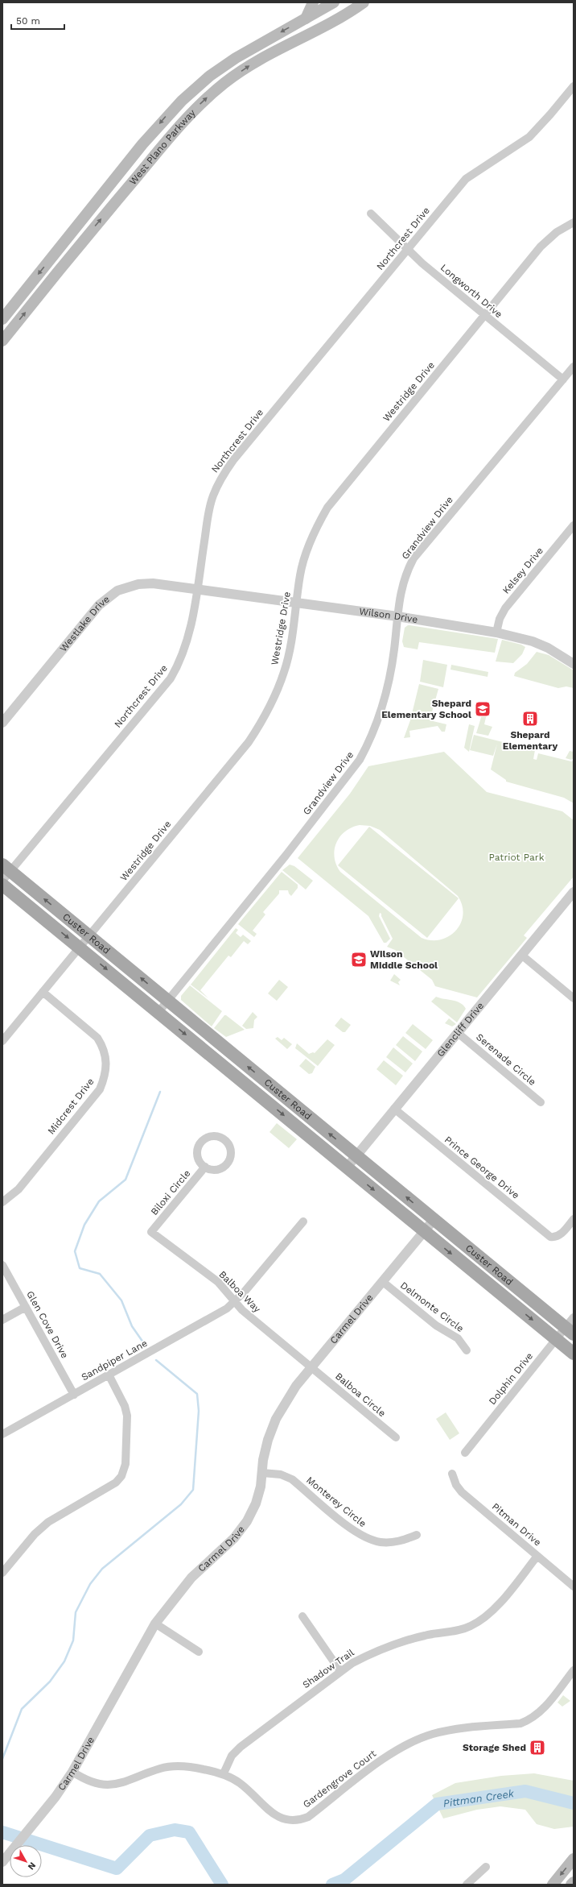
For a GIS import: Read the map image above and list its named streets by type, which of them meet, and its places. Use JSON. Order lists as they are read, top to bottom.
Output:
{
  "streets": {
    "main road": ["West Plano Parkway", "Custer Road"],
    "street": [
      "Northcrest Drive",
      "Longworth Drive",
      "Westridge Drive",
      "Grandview Drive",
      "Kelsey Drive",
      "Wilson Drive",
      "Westlake Drive",
      "Glencliff Drive",
      "Serenade Circle",
      "Midcrest Drive",
      "Prince George Drive",
      "Biloxi Circle",
      "Balboa Way",
      "Delmonte Circle",
      "Carmel Drive",
      "Glen Cove Drive",
      "Sandpiper Lane",
      "Dolphin Drive",
      "Balboa Circle",
      "Monterey Circle",
      "Pitman Drive",
      "Shadow Trail",
      "Gardengrove Court"
    ]
  },
  "crossings": [
    ["Northcrest Drive", "Longworth Drive"],
    ["Northcrest Drive", "Wilson Drive"],
    ["Northcrest Drive", "Westlake Drive"],
    ["Northcrest Drive", "Custer Road"],
    ["Longworth Drive", "Westridge Drive"],
    ["Longworth Drive", "Grandview Drive"],
    ["Westridge Drive", "Wilson Drive"],
    ["Westridge Drive", "Custer Road"],
    ["Westridge Drive", "Midcrest Drive"],
    ["Grandview Drive", "Wilson Drive"],
    ["Grandview Drive", "Custer Road"],
    ["Kelsey Drive", "Wilson Drive"],
    ["Wilson Drive", "Westlake Drive"],
    ["Custer Road", "Glencliff Drive"],
    ["Custer Road", "Carmel Drive"],
    ["Custer Road", "Dolphin Drive"],
    ["Glencliff Drive", "Serenade Circle"],
    ["Glencliff Drive", "Prince George Drive"],
    ["Biloxi Circle", "Balboa Way"],
    ["Balboa Way", "Carmel Drive"],
    ["Balboa Way", "Sandpiper Lane"],
    ["Balboa Way", "Balboa Circle"],
    ["Delmonte Circle", "Carmel Drive"],
    ["Carmel Drive", "Balboa Circle"],
    ["Carmel Drive", "Monterey Circle"],
    ["Carmel Drive", "Gardengrove Court"],
    ["Glen Cove Drive", "Sandpiper Lane"],
    ["Pitman Drive", "Shadow Trail"],
    ["Shadow Trail", "Gardengrove Court"]
  ],
  "water": ["Pittman Creek"],
  "parks": ["Patriot Park"],
  "places": {
    "school or university": ["Shepard Elementary School", "Wilson Middle School"],
    "building": ["Shepard Elementary", "Storage Shed"]
  },
  "scale_bar": "50 m",
  "north": "bottom right"
}
